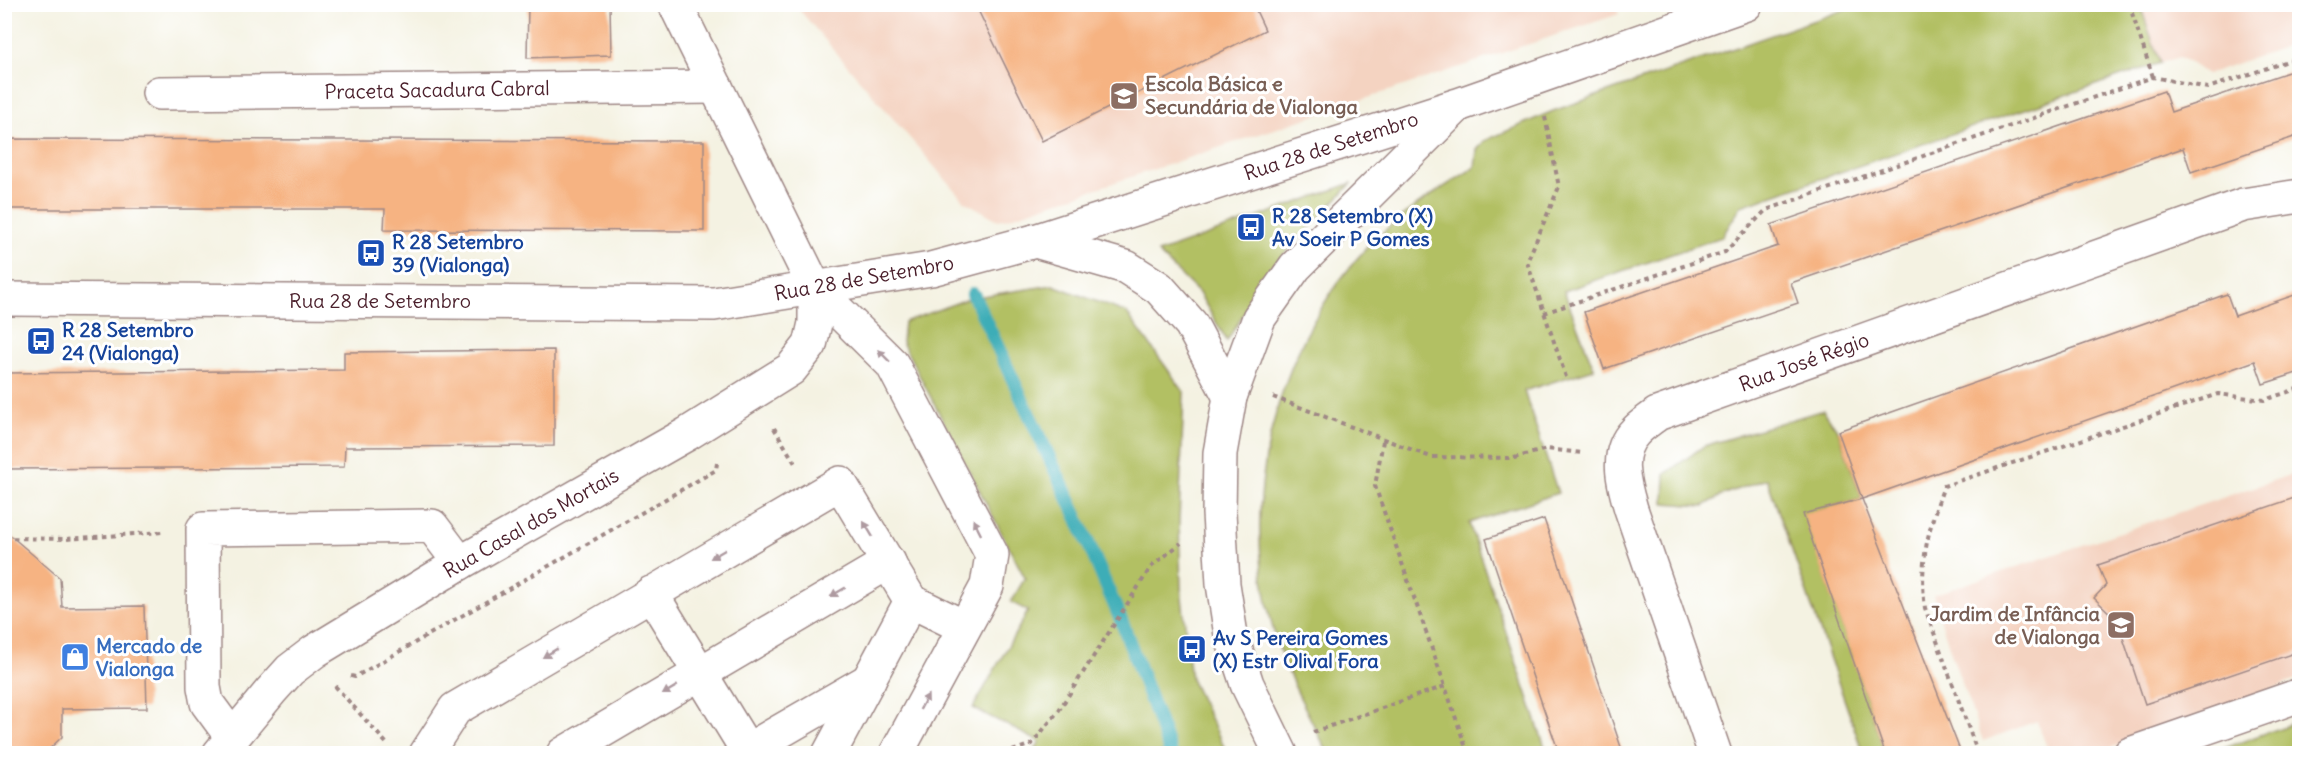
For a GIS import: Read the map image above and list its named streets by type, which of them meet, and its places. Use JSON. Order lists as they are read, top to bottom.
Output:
{
  "streets": {
    "street": [
      "Praceta Sacadura Cabral",
      "Rua 28 de Setembro",
      "Rua José Régio",
      "Rua Casal dos Mortais"
    ]
  },
  "crossings": [
    ["Rua 28 de Setembro", "Rua Casal dos Mortais"]
  ],
  "places": {
    "school or university": ["Escola Básica e Secundária de Vialonga", "Jardim de Infância de Vialonga"],
    "bus stop": [
      "R 28 Setembro (X) Av Soeir P Gomes",
      "R 28 Setembro 39 (Vialonga)",
      "R 28 Setembro 24 (Vialonga)",
      "Av S Pereira Gomes (X) Estr Olival Fora"
    ],
    "shop": ["Mercado de Vialonga"]
  }
}
